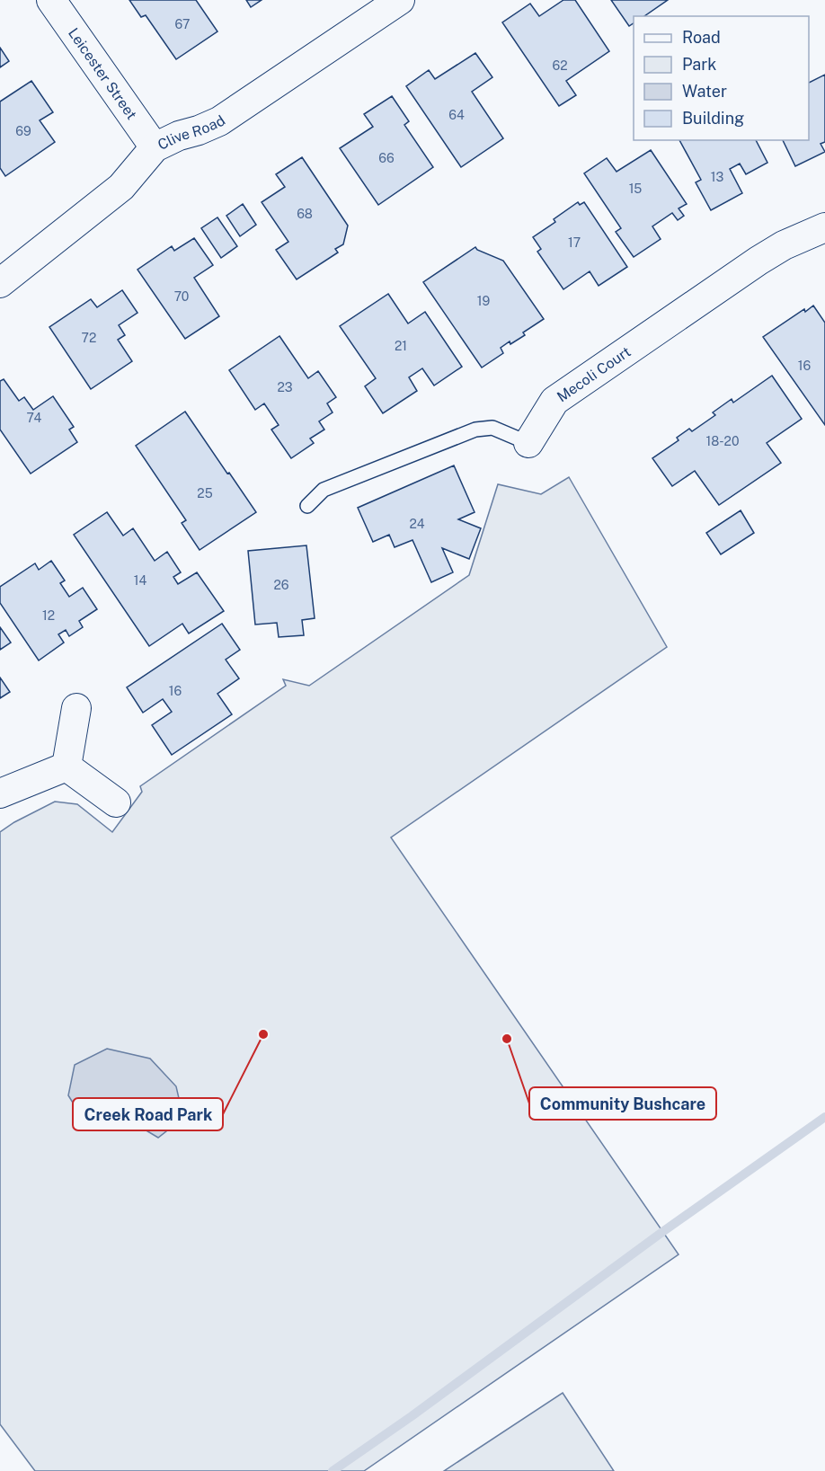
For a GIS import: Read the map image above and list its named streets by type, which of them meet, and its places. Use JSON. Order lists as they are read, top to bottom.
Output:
{
  "streets": {
    "street": ["Leicester Street", "Clive Road", "Mecoli Court"]
  },
  "crossings": [
    ["Leicester Street", "Clive Road"]
  ],
  "places": ["Creek Road Park", "Community Bushcare"],
  "house_numbers": [
    "67",
    "62",
    "64",
    "69",
    "66",
    "13",
    "15",
    "68",
    "17",
    "70",
    "19",
    "72",
    "21",
    "16",
    "23",
    "74",
    "18-20",
    "25",
    "24",
    "14",
    "26",
    "12",
    "16"
  ],
  "legend": [
    "Road",
    "Park",
    "Water",
    "Building"
  ]
}
